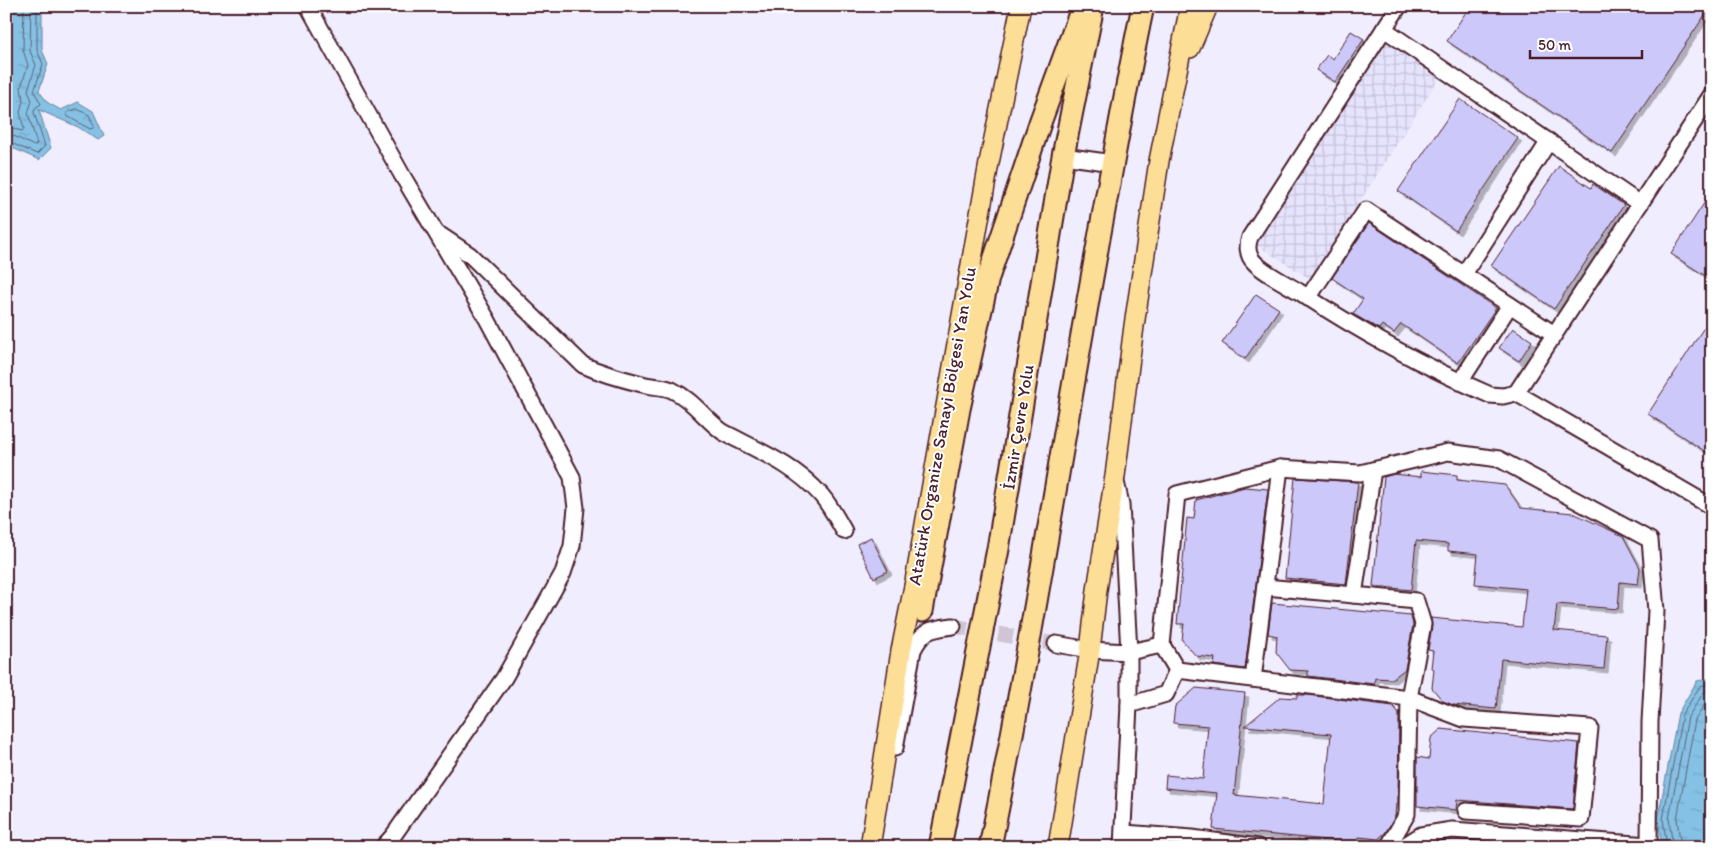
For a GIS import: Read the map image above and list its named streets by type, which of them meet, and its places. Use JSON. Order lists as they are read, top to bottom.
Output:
{
  "streets": {
    "highway": ["İzmir Çevre Yolu"],
    "main road": ["Atatürk Organize Sanayi Bölgesi Yan Yolu"]
  },
  "scale_bar": "50 m"
}
